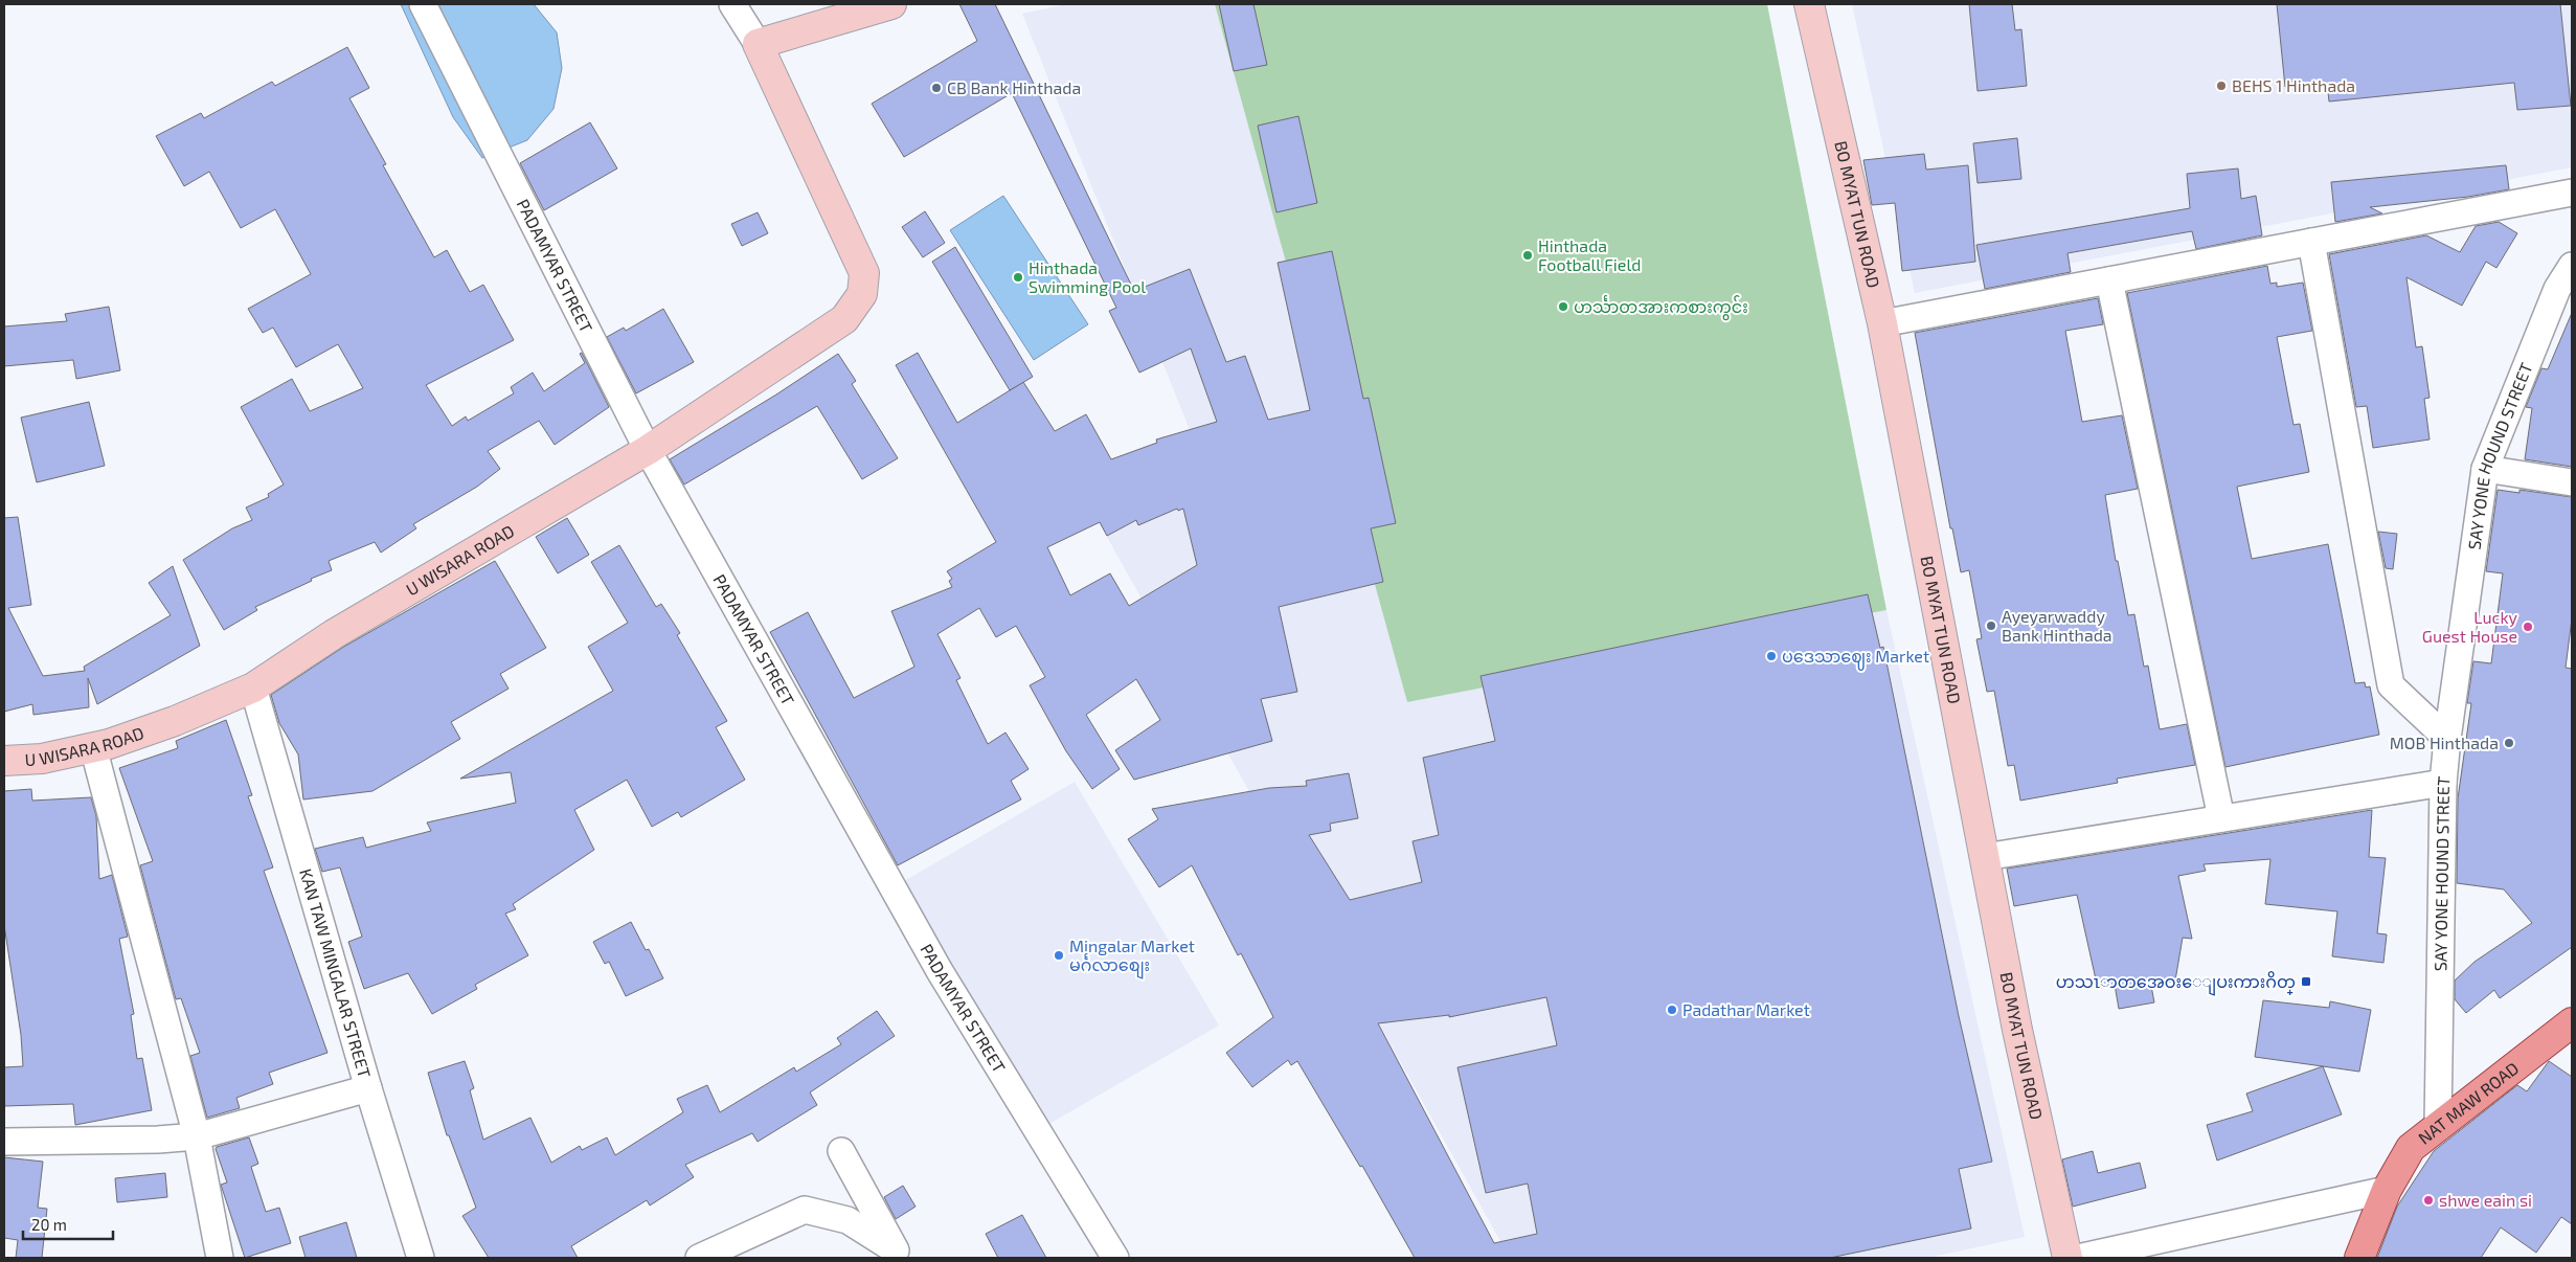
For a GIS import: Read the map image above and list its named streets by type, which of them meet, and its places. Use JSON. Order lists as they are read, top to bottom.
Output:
{
  "streets": {
    "main road": ["NAT MAW ROAD"],
    "street": [
      "BO MYAT TUN ROAD",
      "PADAMYAR STREET",
      "SAY YONE HOUND STREET",
      "U WISARA ROAD",
      "KAN TAW MINGALAR STREET"
    ]
  },
  "crossings": [
    ["PADAMYAR STREET", "U WISARA ROAD"],
    ["SAY YONE HOUND STREET", "NAT MAW ROAD"],
    ["U WISARA ROAD", "KAN TAW MINGALAR STREET"]
  ],
  "places": {
    "other": [
      "BEHS 1 Hinthada",
      "CB Bank Hinthada",
      "Hinthada Football Field",
      "Hinthada Swimming Pool",
      "ဟင်္သာတအားကစားကွင်း",
      "Ayeyarwaddy Bank Hinthada",
      "Lucky Guest House",
      "ပဒေသာဈေး Market",
      "MOB Hinthada",
      "Mingalar Market မင်္ဂလာစျေး",
      "Padathar Market",
      "shwe eain si"
    ],
    "transit": ["ဟသၤာတအေဝးေျပးကားဂိတ္"]
  },
  "scale_bar": "20 m"
}
